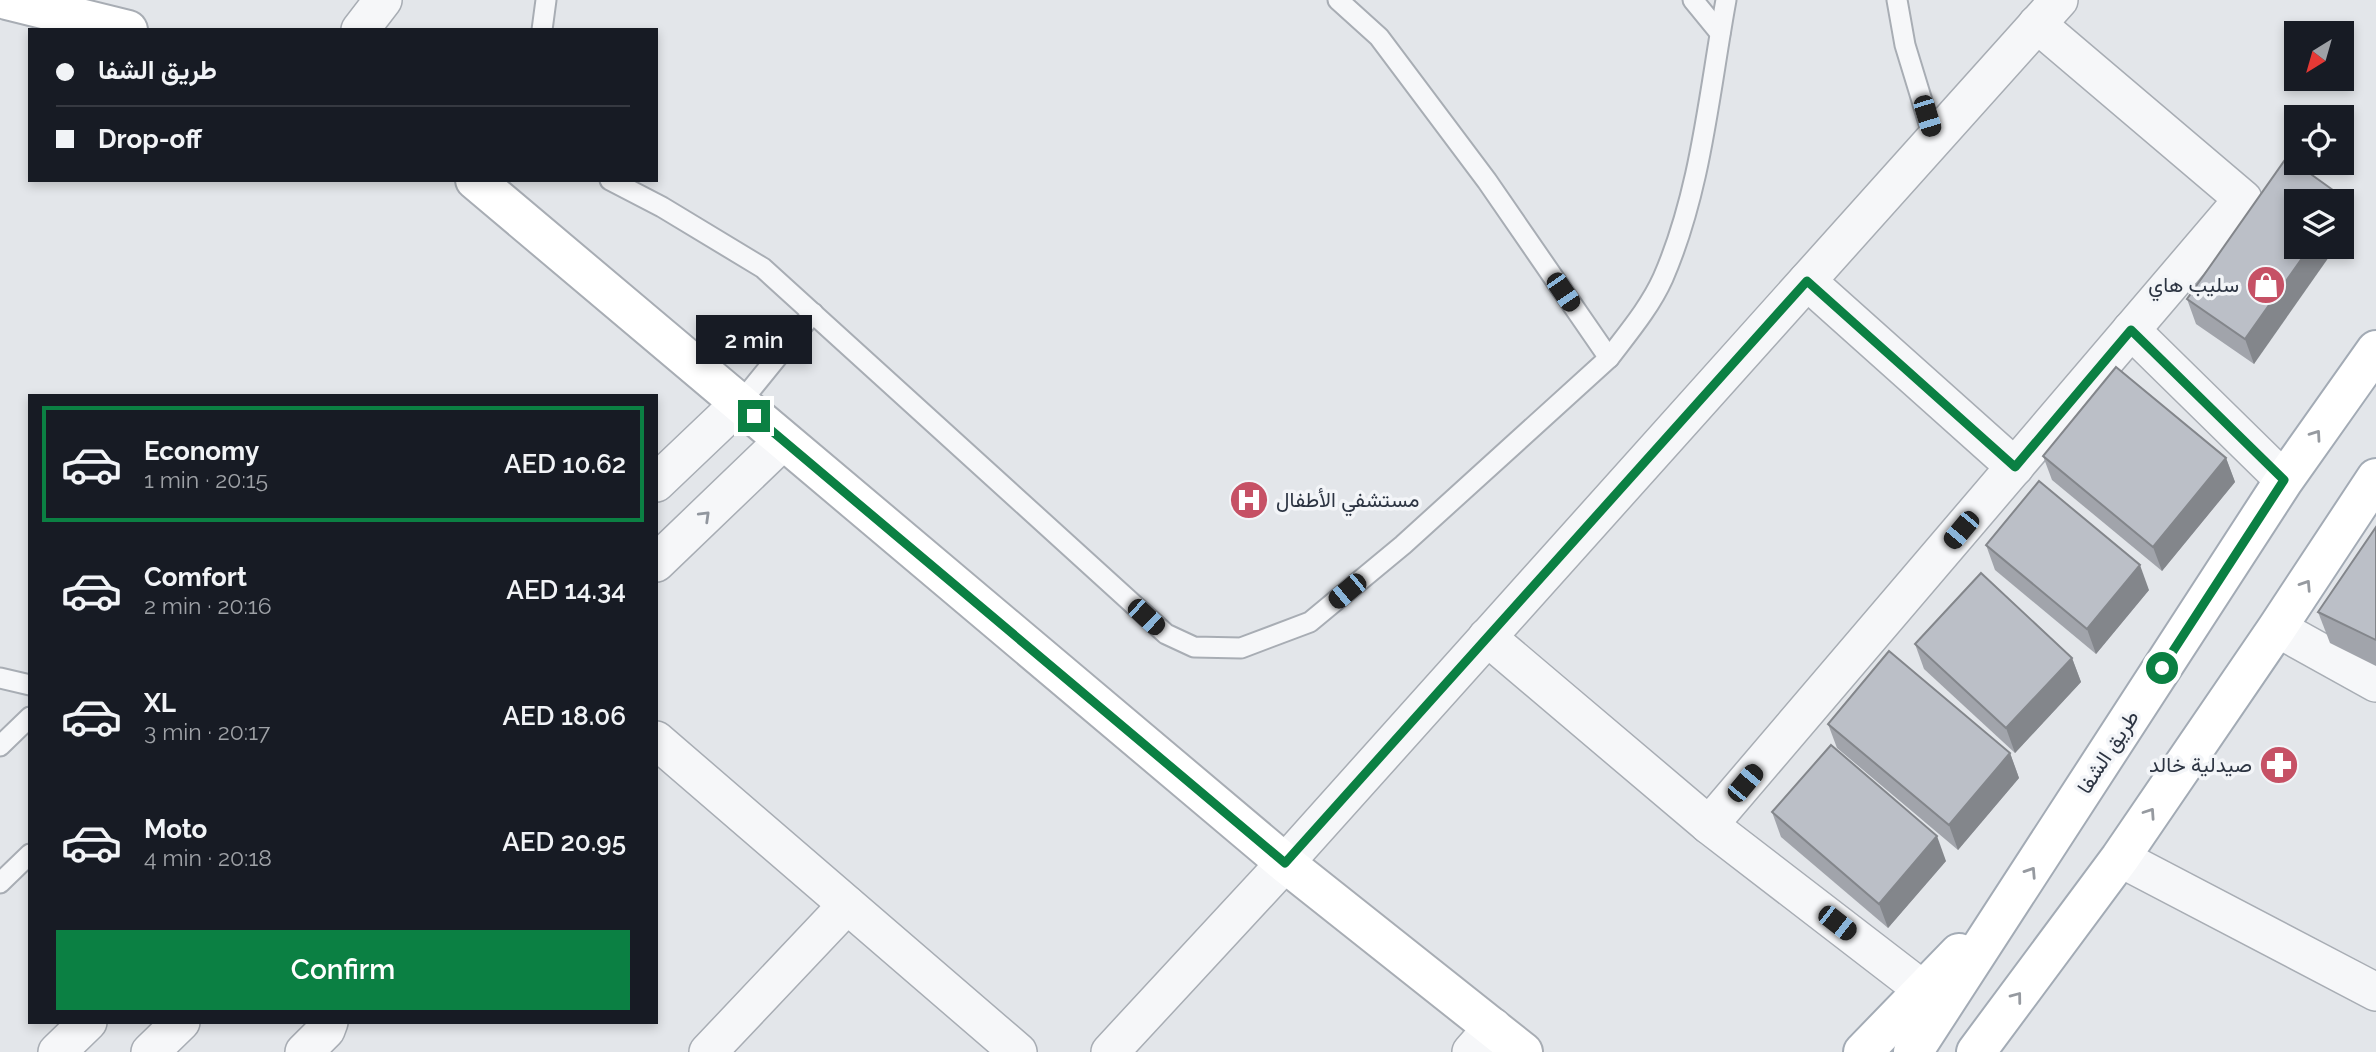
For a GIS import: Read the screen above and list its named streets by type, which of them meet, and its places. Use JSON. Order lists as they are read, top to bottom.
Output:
{
  "streets": {
    "main road": ["طريق الشفا"]
  },
  "places": {
    "shop": ["سليب هاي"],
    "hospital": ["مستشفي الأطفال"],
    "pharmacy": ["صيدلية خالد"]
  },
  "north": "bottom left",
  "page": {
    "banner": ["طريق الشفا", "Drop-off"],
    "bubble": "2 min",
    "list": [
      {
        "name": "Economy",
        "note": "1 min · 20:15",
        "value": "AED 10.62"
      },
      {
        "name": "Comfort",
        "note": "2 min · 20:16",
        "value": "AED 14.34"
      },
      {
        "name": "XL",
        "note": "3 min · 20:17",
        "value": "AED 18.06"
      },
      {
        "name": "Moto",
        "note": "4 min · 20:18",
        "value": "AED 20.95"
      }
    ],
    "buttons": "Confirm"
  }
}
